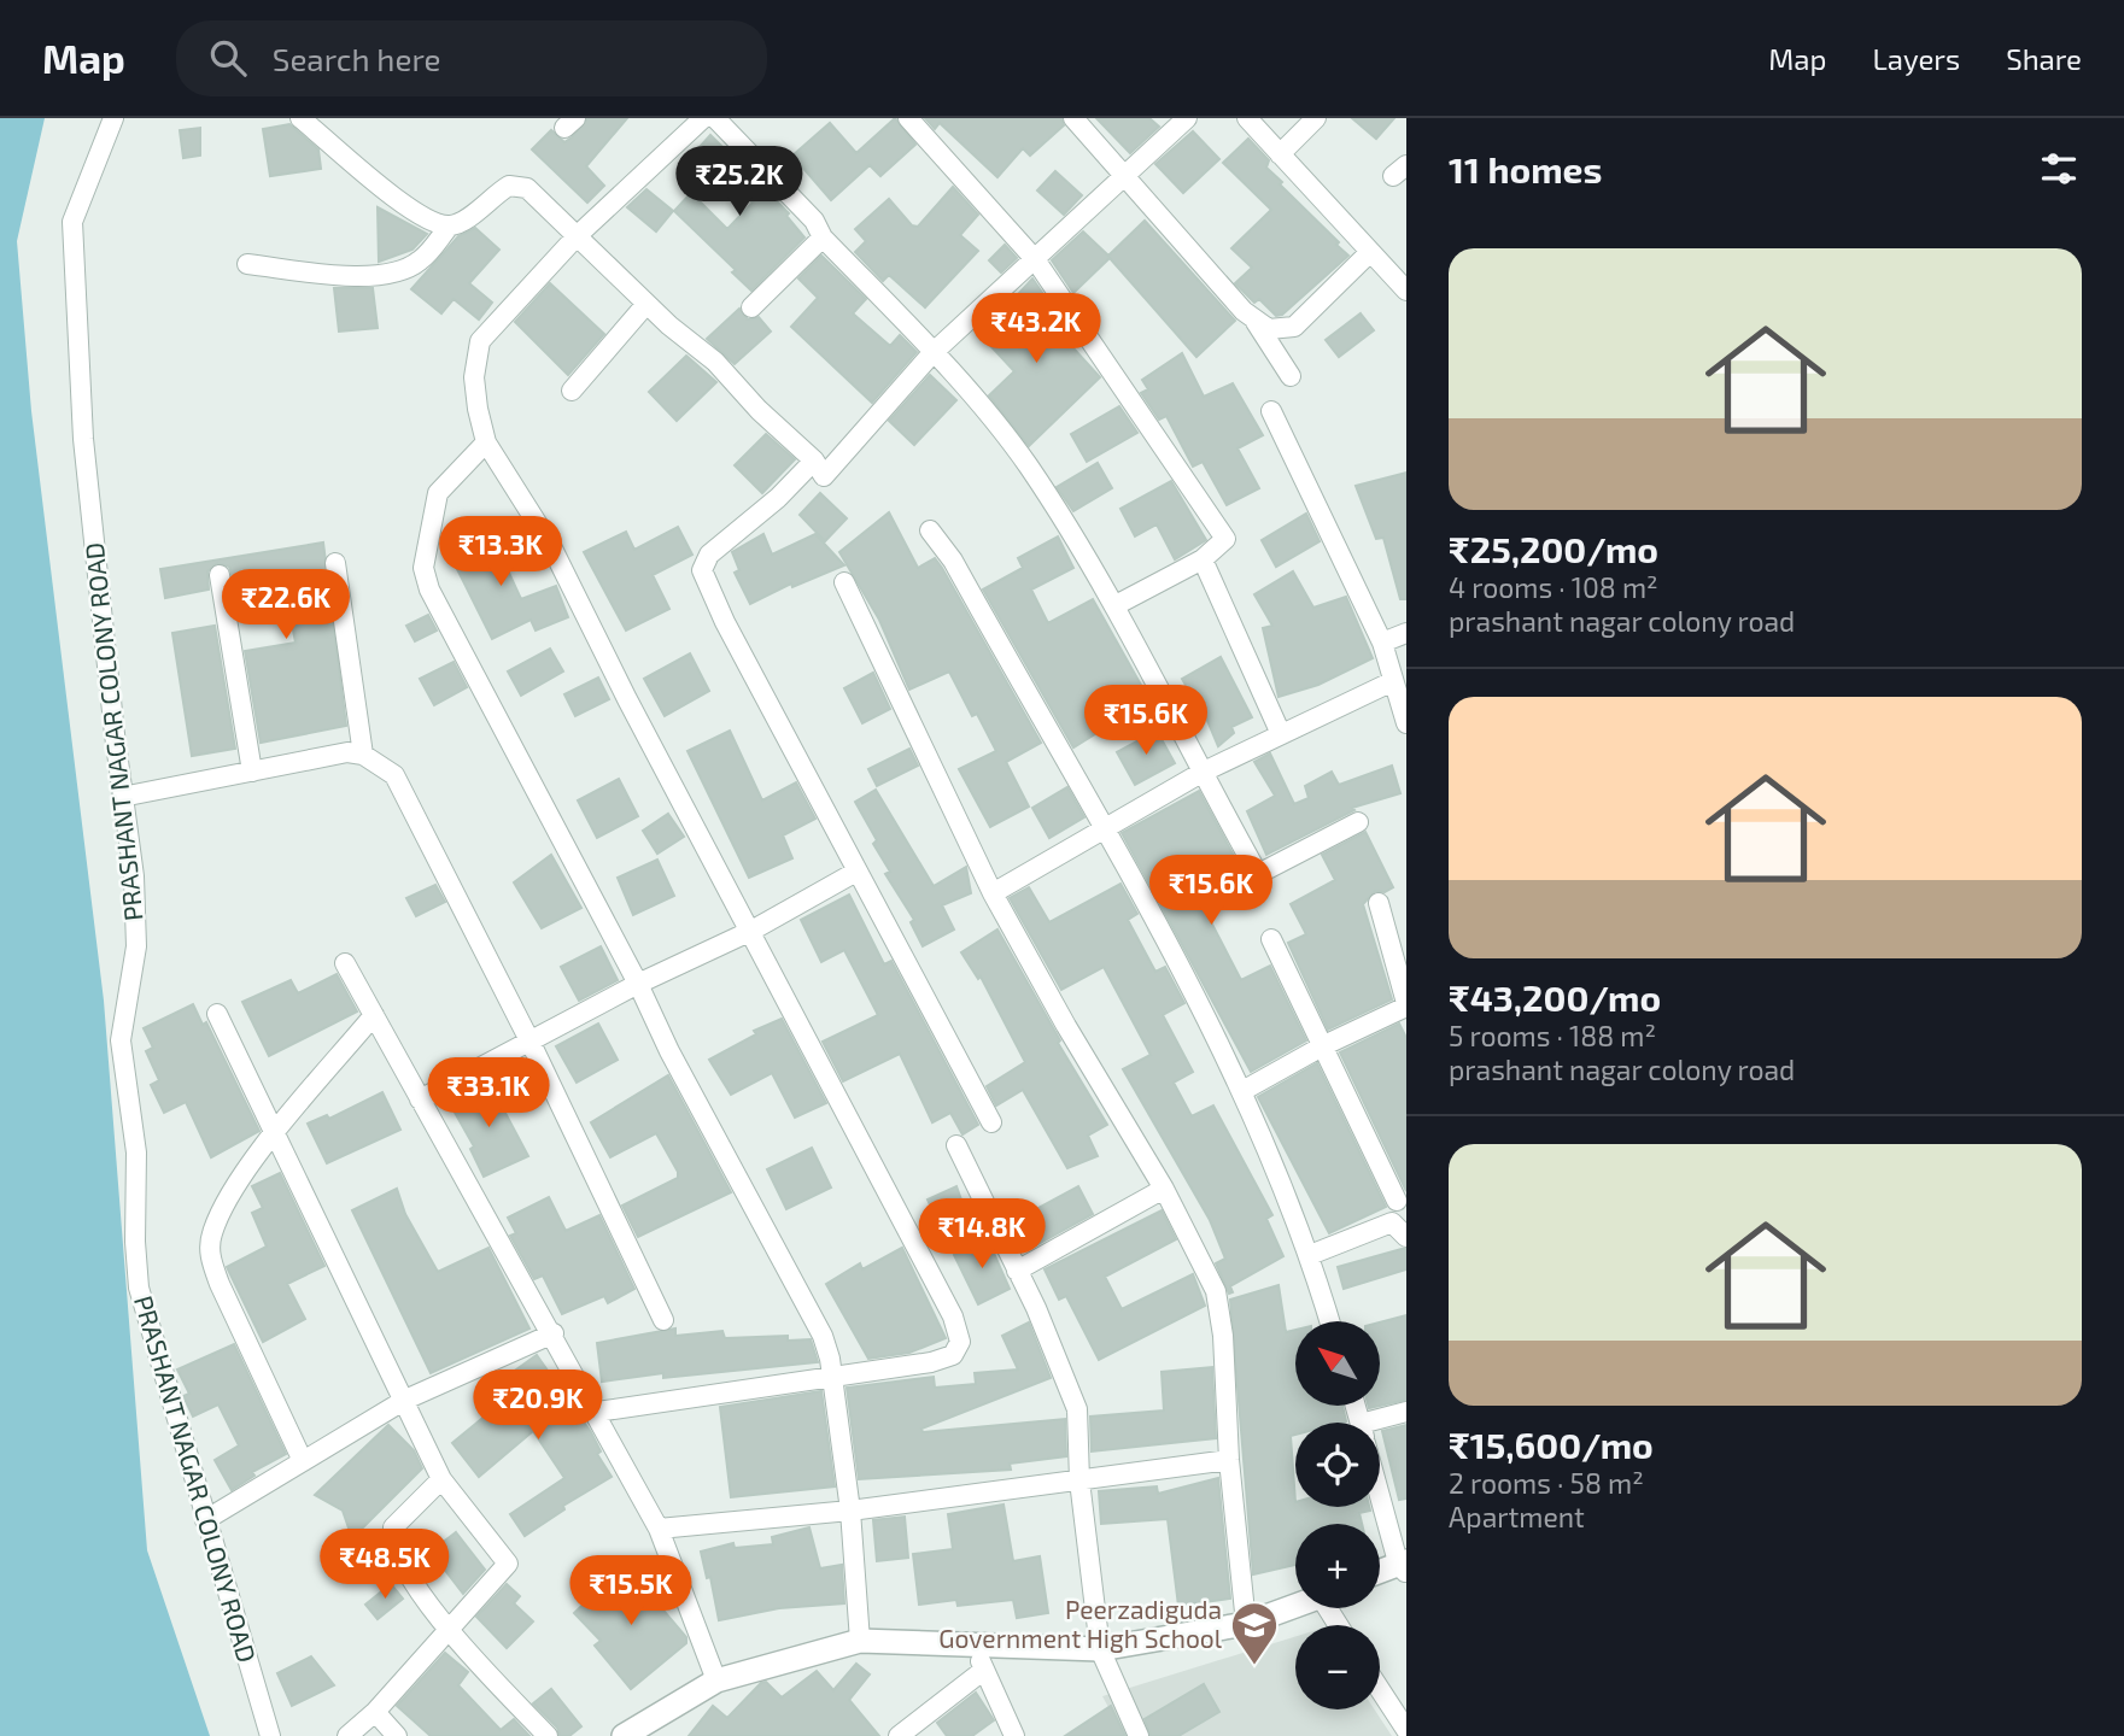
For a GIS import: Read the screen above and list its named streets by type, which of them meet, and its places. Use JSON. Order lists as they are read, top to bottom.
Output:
{
  "streets": {
    "street": ["PRASHANT NAGAR COLONY ROAD"]
  },
  "places": {
    "school or university": ["Peerzadiguda Government High School"]
  },
  "north": "top left",
  "page": {
    "header": "Map",
    "search": "Search here",
    "nav": ["Map", "Layers", "Share"],
    "heading": "11 homes",
    "price": [
      "₹25.2K",
      "₹43.2K",
      "₹13.3K",
      "₹22.6K",
      "₹15.6K",
      "₹15.6K",
      "₹33.1K",
      "₹14.8K",
      "₹20.9K",
      "₹48.5K",
      "₹15.5K"
    ],
    "list": [
      {
        "name": "₹25,200/mo",
        "note": "4 rooms · 108 m² · prashant nagar colony road"
      },
      {
        "name": "₹43,200/mo",
        "note": "5 rooms · 188 m² · prashant nagar colony road"
      },
      {
        "name": "₹15,600/mo",
        "note": "2 rooms · 58 m² · Apartment"
      }
    ],
    "map_buttons": ["+", "−"]
  }
}
